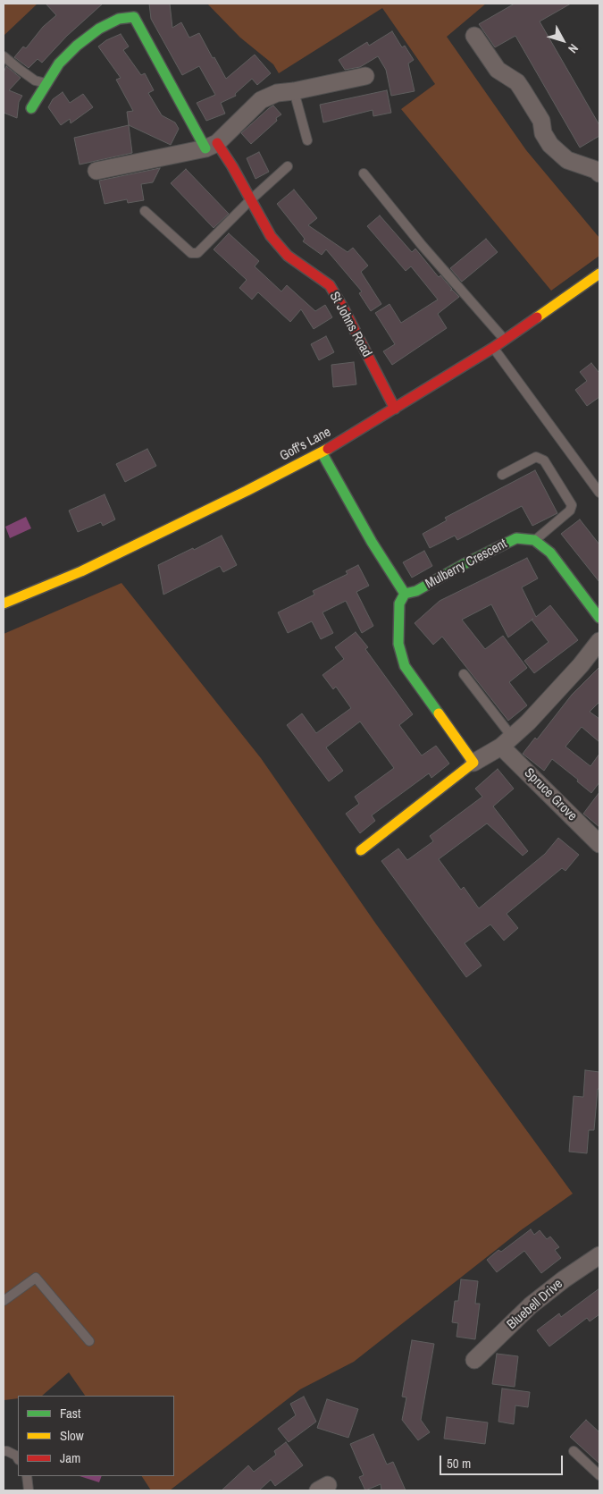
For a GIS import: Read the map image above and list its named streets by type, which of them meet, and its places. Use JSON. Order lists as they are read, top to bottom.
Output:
{
  "streets": {
    "street": [
      "St Johns Road",
      "Goff's Lane",
      "Mulberry Crescent",
      "Spruce Grove",
      "Bluebell Drive"
    ]
  },
  "crossings": [
    ["St Johns Road", "Goff's Lane"]
  ],
  "legend": ["Fast", "Slow", "Jam"],
  "scale_bar": "50 m",
  "north": "bottom right"
}
